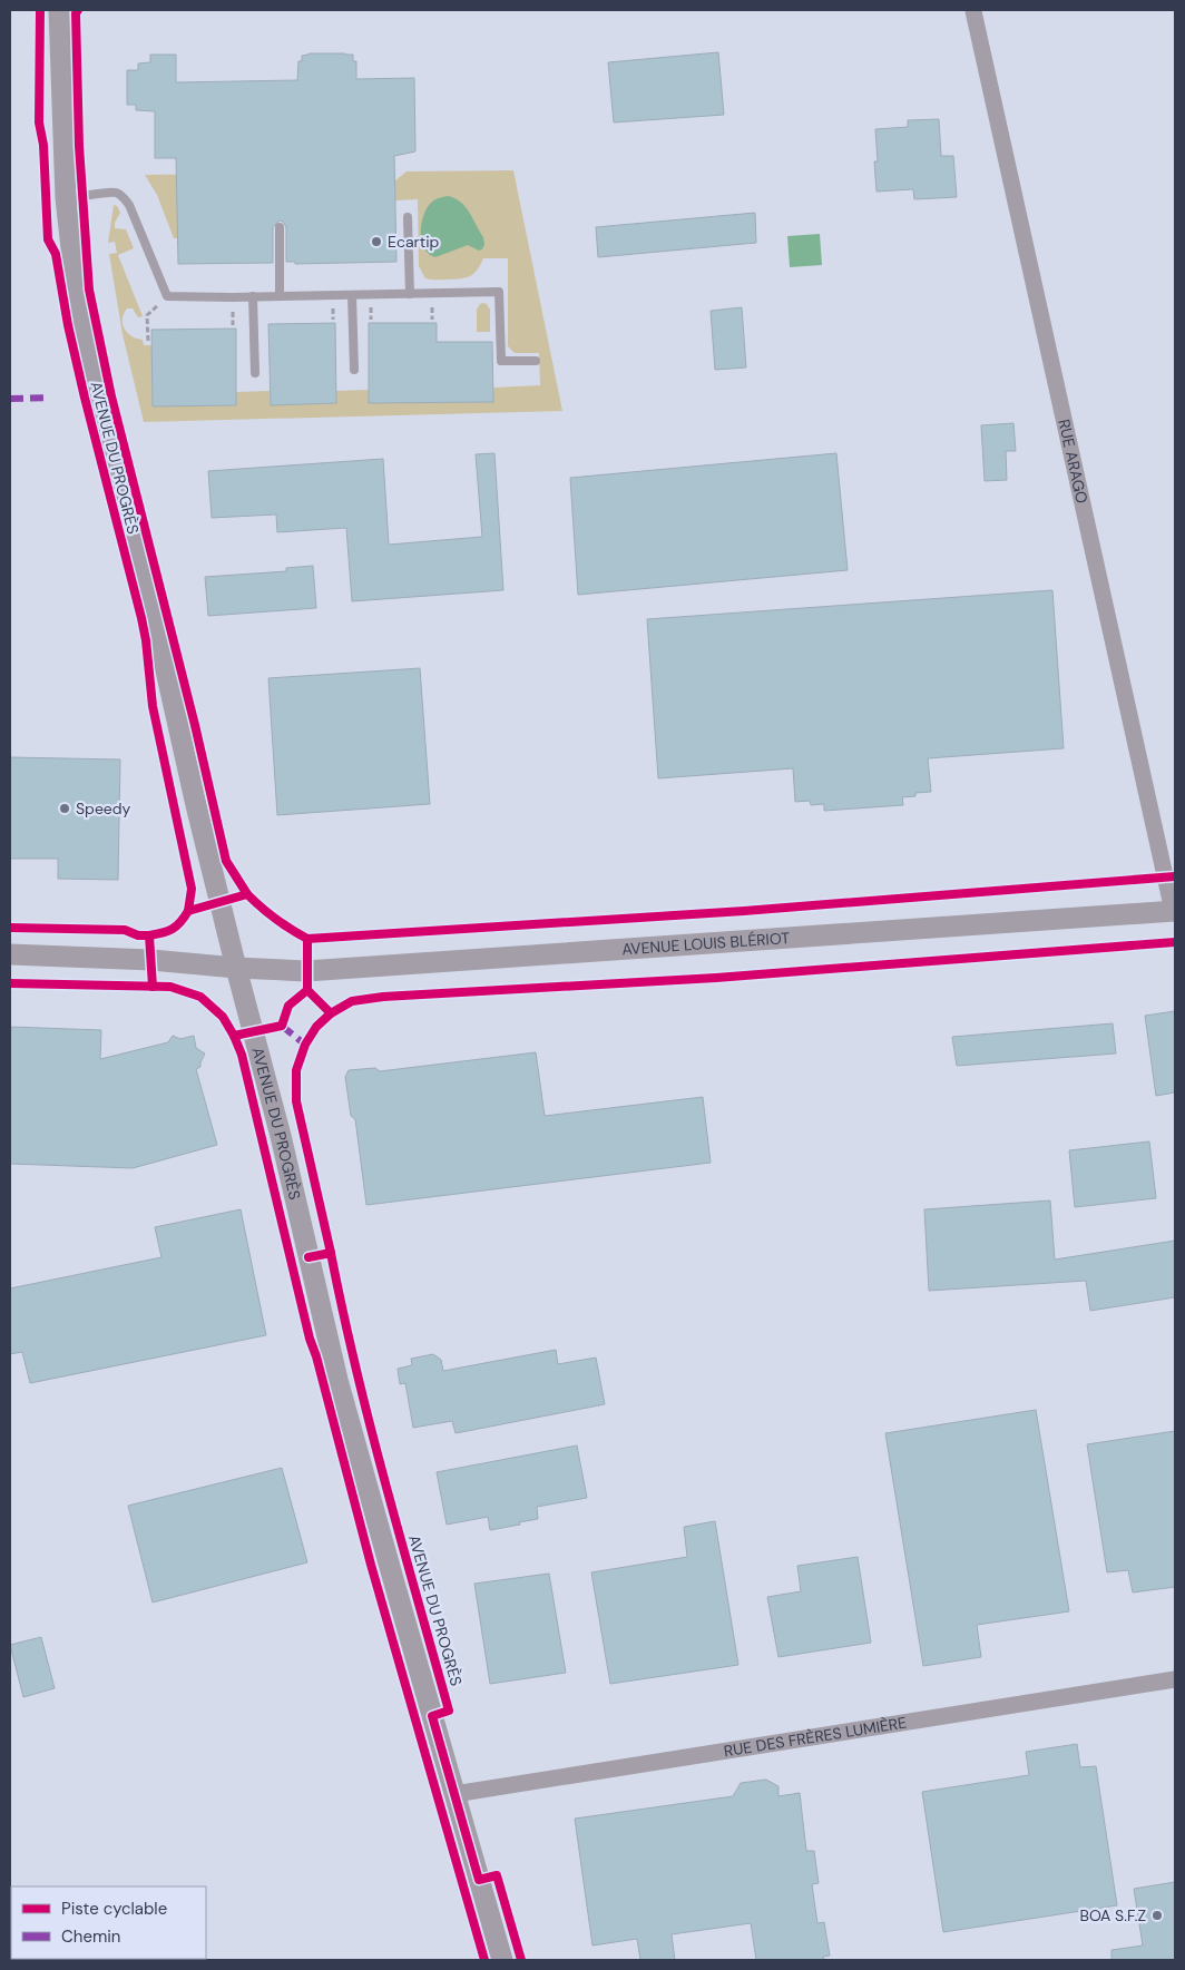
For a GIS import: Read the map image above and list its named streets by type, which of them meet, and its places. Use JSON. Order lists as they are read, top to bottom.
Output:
{
  "streets": {
    "street": [
      "AVENUE DU PROGRÈS",
      "RUE ARAGO",
      "AVENUE LOUIS BLÉRIOT",
      "RUE DES FRÈRES LUMIÈRE"
    ]
  },
  "crossings": [
    ["AVENUE DU PROGRÈS", "AVENUE LOUIS BLÉRIOT"],
    ["AVENUE DU PROGRÈS", "RUE DES FRÈRES LUMIÈRE"],
    ["RUE ARAGO", "AVENUE LOUIS BLÉRIOT"]
  ],
  "places": ["Ecartip", "Speedy", "BOA S.F.Z"],
  "legend": ["Piste cyclable", "Chemin"]
}
